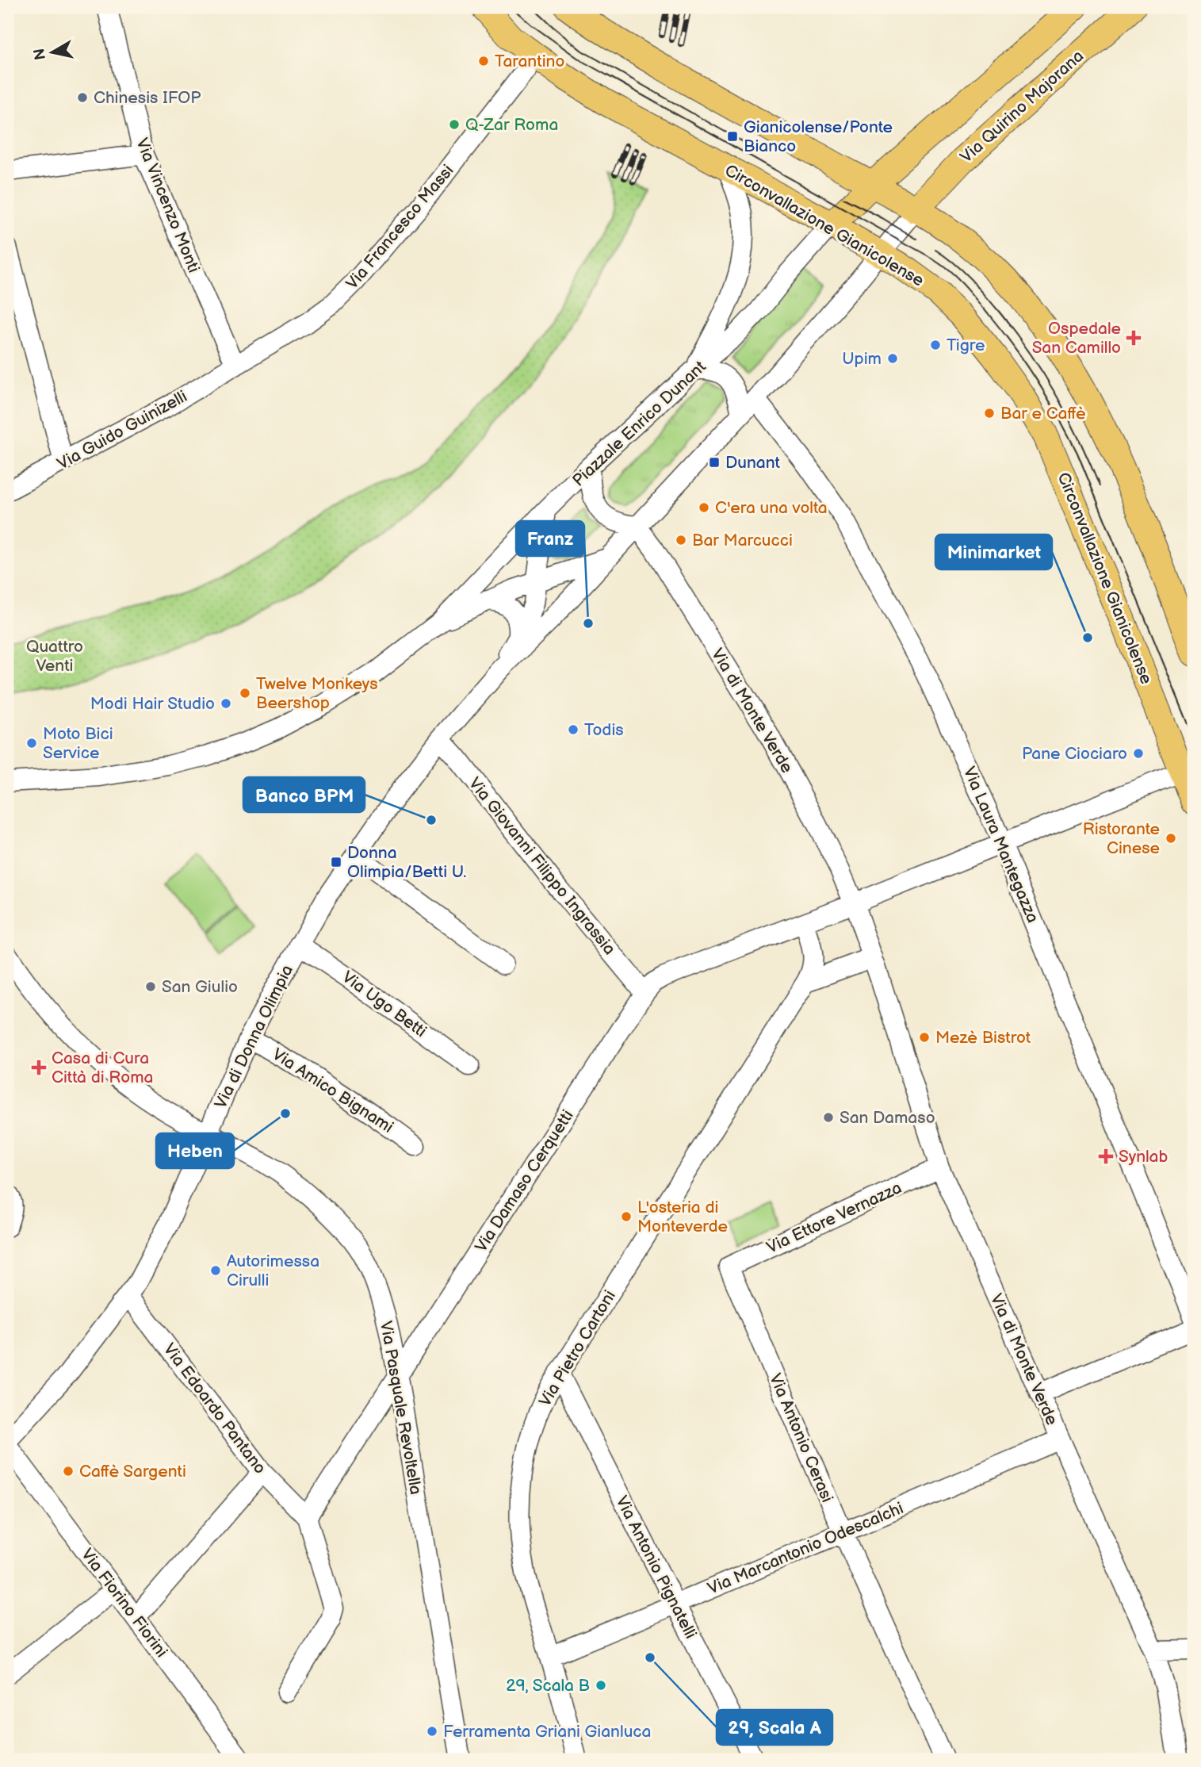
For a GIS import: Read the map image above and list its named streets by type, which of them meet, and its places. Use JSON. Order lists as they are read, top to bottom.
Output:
{
  "streets": {
    "main road": ["Via Quirino Majorana", "Circonvallazione Gianicolense", "Piazzale Enrico Dunant"],
    "street": [
      "Via Vincenzo Monti",
      "Via Francesco Massi",
      "Via Guido Guinizelli",
      "Via di Monte Verde",
      "Via Laura Mantegazza",
      "Via Giovanni Filippo Ingrassia",
      "Via Ugo Betti",
      "Via di Donna Olimpia",
      "Via Amico Bignami",
      "Via Damaso Cerquetti",
      "Via Ettore Vernazza",
      "Via Pietro Cartoni",
      "Via Pasquale Revoltella",
      "Via Edoardo Pantano",
      "Via Antonio Cerasi",
      "Via Marcantonio Odescalchi",
      "Via Antonio Pignatelli",
      "Via Fiorino Fiorini"
    ]
  },
  "crossings": [
    ["Via Vincenzo Monti", "Via Francesco Massi"],
    ["Via Vincenzo Monti", "Via Guido Guinizelli"],
    ["Circonvallazione Gianicolense", "Via Francesco Massi"],
    ["Circonvallazione Gianicolense", "Piazzale Enrico Dunant"],
    ["Circonvallazione Gianicolense", "Via Damaso Cerquetti"],
    ["Via Francesco Massi", "Via Guido Guinizelli"],
    ["Via di Monte Verde", "Via Damaso Cerquetti"],
    ["Via di Monte Verde", "Via Ettore Vernazza"],
    ["Via di Monte Verde", "Via Marcantonio Odescalchi"],
    ["Via Laura Mantegazza", "Via Damaso Cerquetti"],
    ["Via Giovanni Filippo Ingrassia", "Via di Donna Olimpia"],
    ["Via Giovanni Filippo Ingrassia", "Via Damaso Cerquetti"],
    ["Via Ugo Betti", "Via di Donna Olimpia"],
    ["Via di Donna Olimpia", "Via Amico Bignami"],
    ["Via di Donna Olimpia", "Via Pasquale Revoltella"],
    ["Via di Donna Olimpia", "Via Edoardo Pantano"],
    ["Via Damaso Cerquetti", "Via Pietro Cartoni"],
    ["Via Damaso Cerquetti", "Via Pasquale Revoltella"],
    ["Via Damaso Cerquetti", "Via Edoardo Pantano"],
    ["Via Ettore Vernazza", "Via Antonio Cerasi"],
    ["Via Pietro Cartoni", "Via Marcantonio Odescalchi"],
    ["Via Pietro Cartoni", "Via Antonio Pignatelli"],
    ["Via Antonio Cerasi", "Via Marcantonio Odescalchi"],
    ["Via Marcantonio Odescalchi", "Via Antonio Pignatelli"]
  ],
  "parks": ["Quattro Venti"],
  "places": {
    "other": [
      "Tarantino",
      "Chinesis IFOP",
      "Q-Zar Roma",
      "Tigre",
      "Upim",
      "Bar e Caffè",
      "C'era una volta",
      "Bar Marcucci",
      "Franz",
      "Minimarket",
      "Twelve Monkeys Beershop",
      "Modi Hair Studio",
      "Todis",
      "Moto Bici Service",
      "Pane Ciociaro",
      "Banco BPM",
      "Ristorante Cinese",
      "San Giulio",
      "Mezè Bistrot",
      "Heben",
      "San Damaso",
      "L'osteria di Monteverde",
      "Autorimessa Cirulli",
      "Caffè Sargenti",
      "29, Scala A",
      "29, Scala B",
      "Ferramenta Griani Gianluca"
    ],
    "transit": ["Gianicolense/Ponte Bianco", "Dunant", "Donna Olimpia/Betti U."],
    "health": ["Ospedale San Camillo", "Casa di Cura Città di Roma", "Synlab"]
  },
  "north": "left"
}
